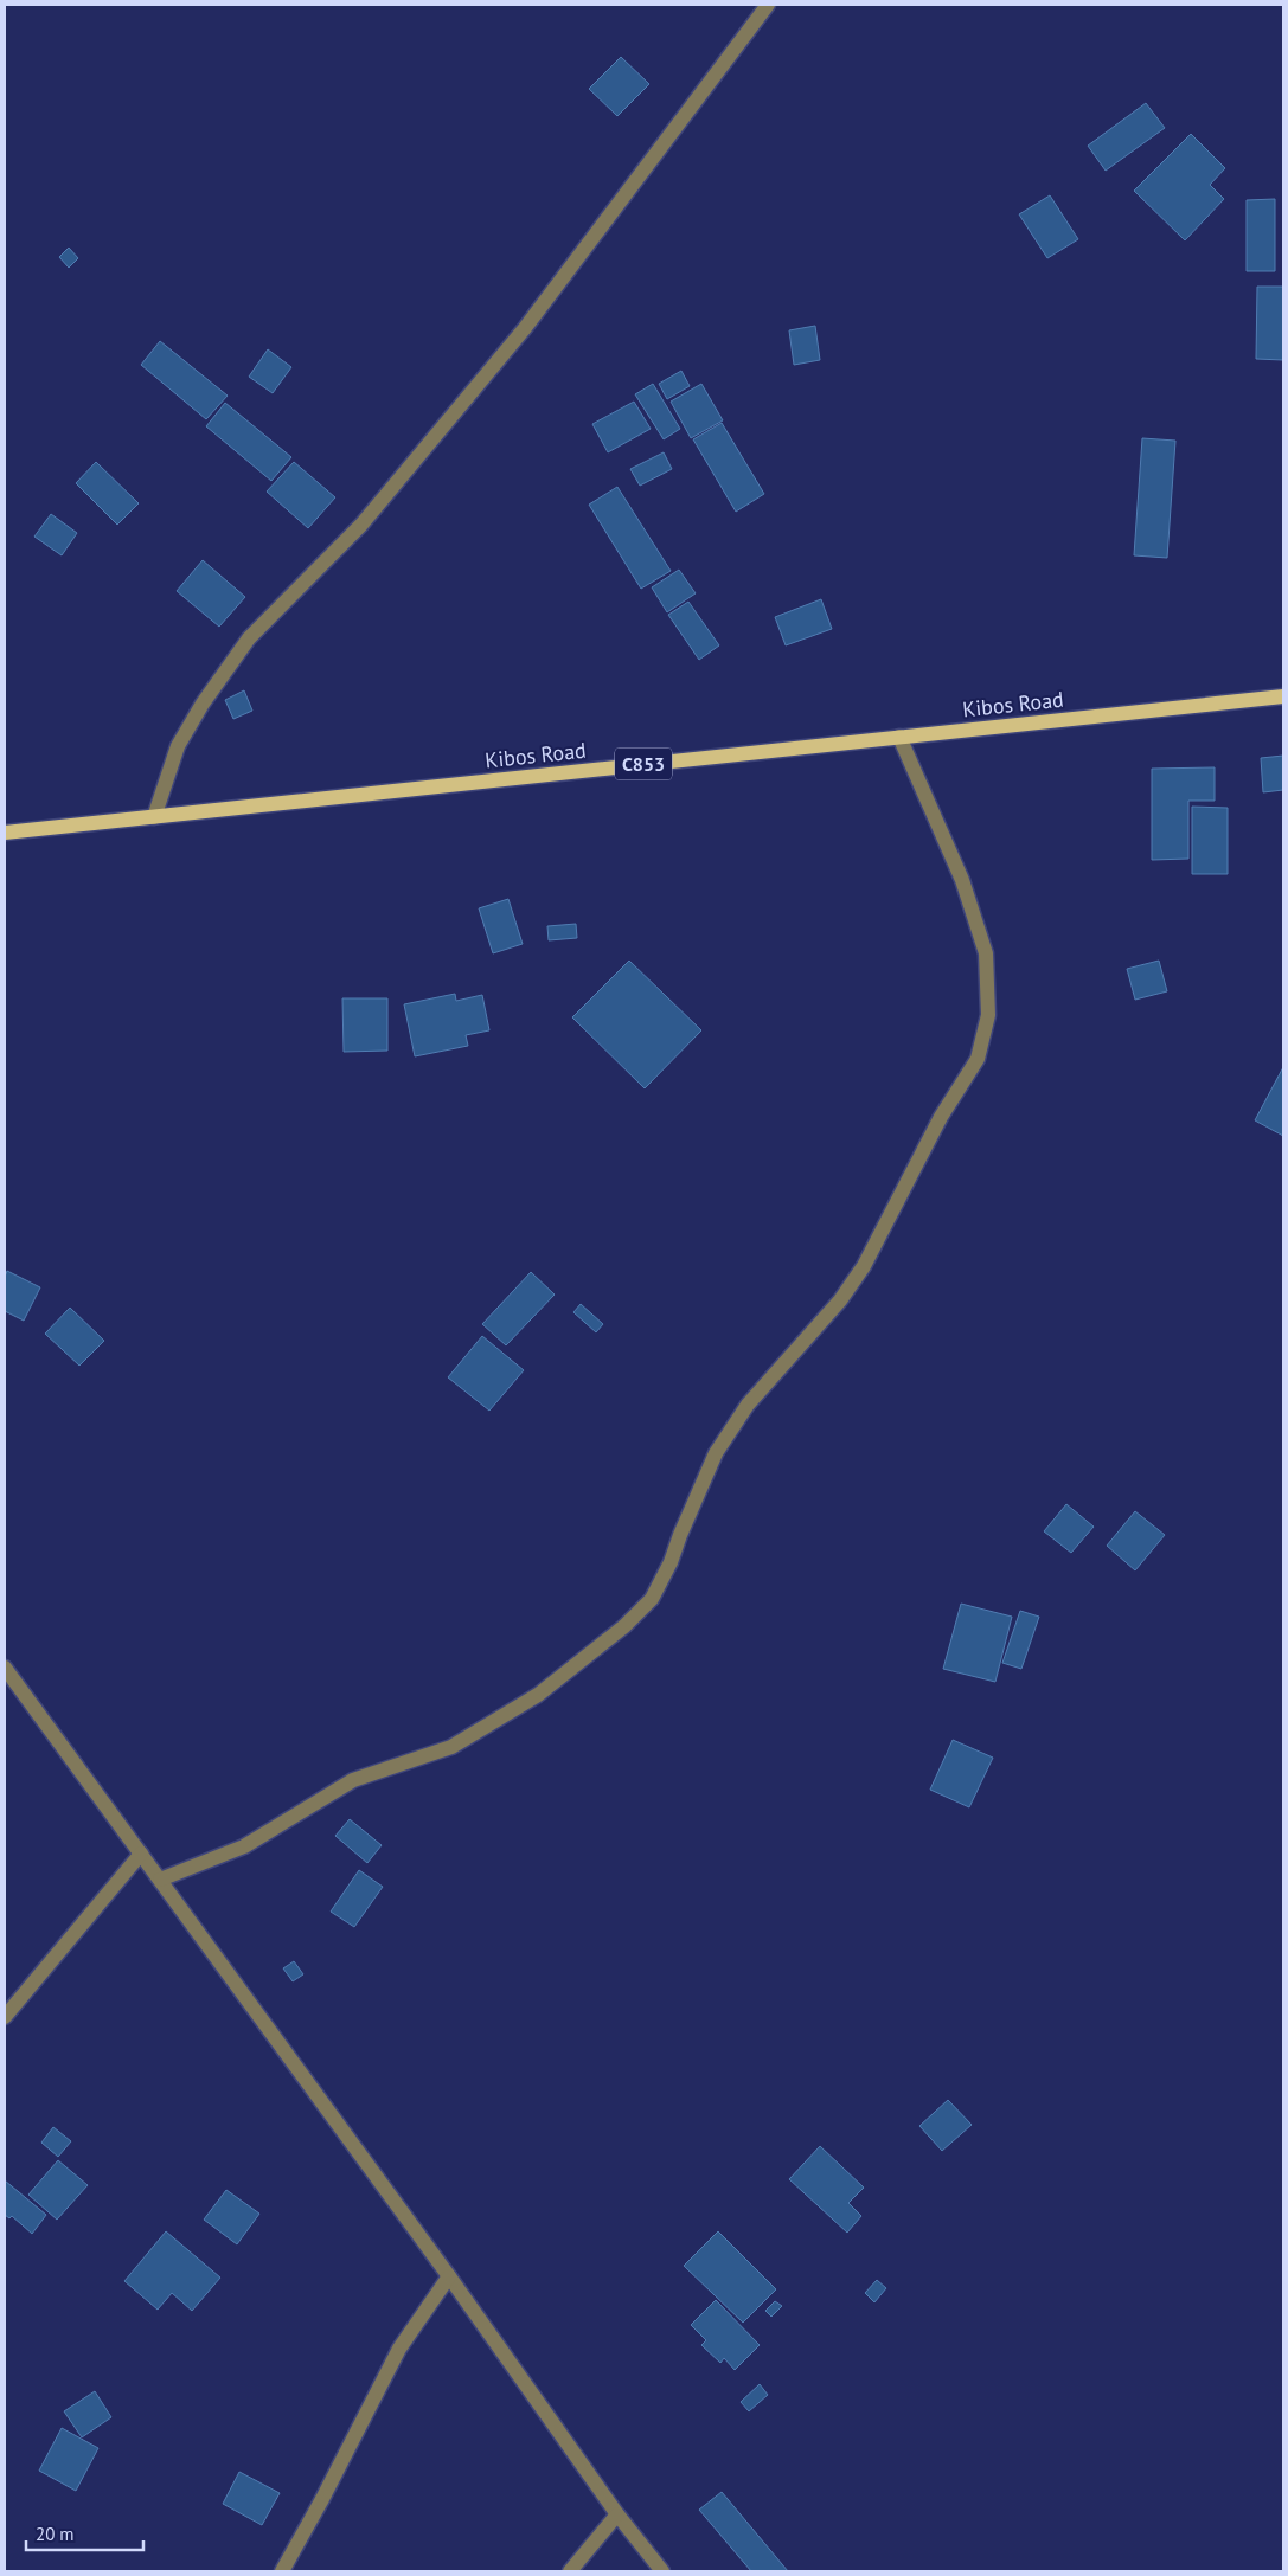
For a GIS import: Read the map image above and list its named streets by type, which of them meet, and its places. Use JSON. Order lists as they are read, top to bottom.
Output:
{
  "streets": {
    "main road": ["Kibos Road", "C853"]
  },
  "scale_bar": "20 m"
}
